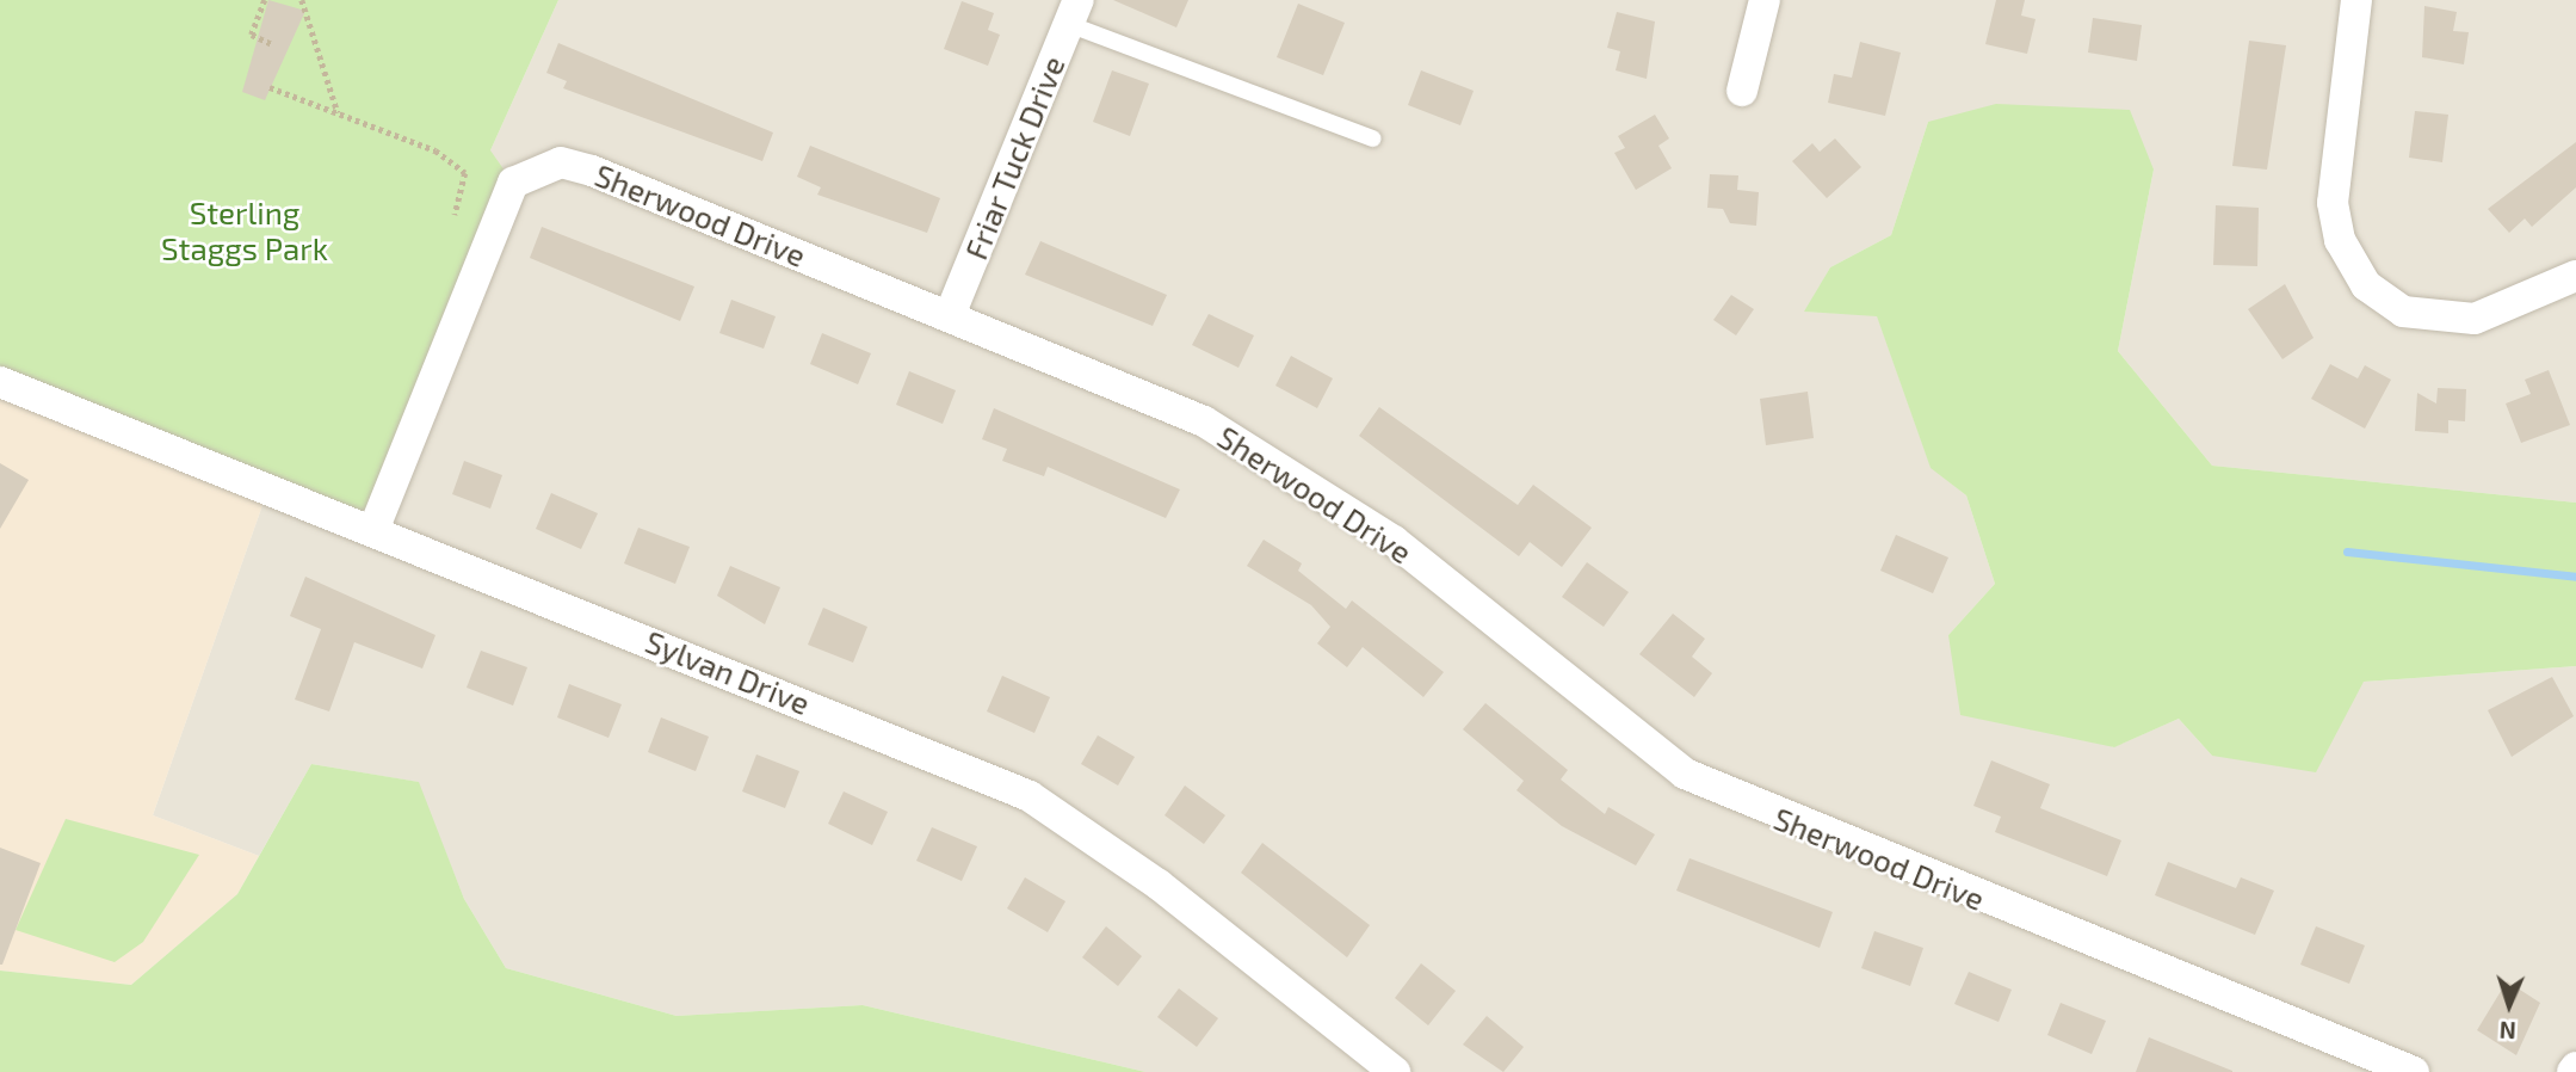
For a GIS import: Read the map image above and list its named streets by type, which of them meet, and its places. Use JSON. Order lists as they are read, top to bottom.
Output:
{
  "streets": {
    "street": ["Friar Tuck Drive", "Sherwood Drive", "Sylvan Drive"]
  },
  "crossings": [
    ["Friar Tuck Drive", "Sherwood Drive"],
    ["Sherwood Drive", "Sylvan Drive"]
  ],
  "parks": ["Sterling Staggs Park"],
  "north": "bottom"
}
